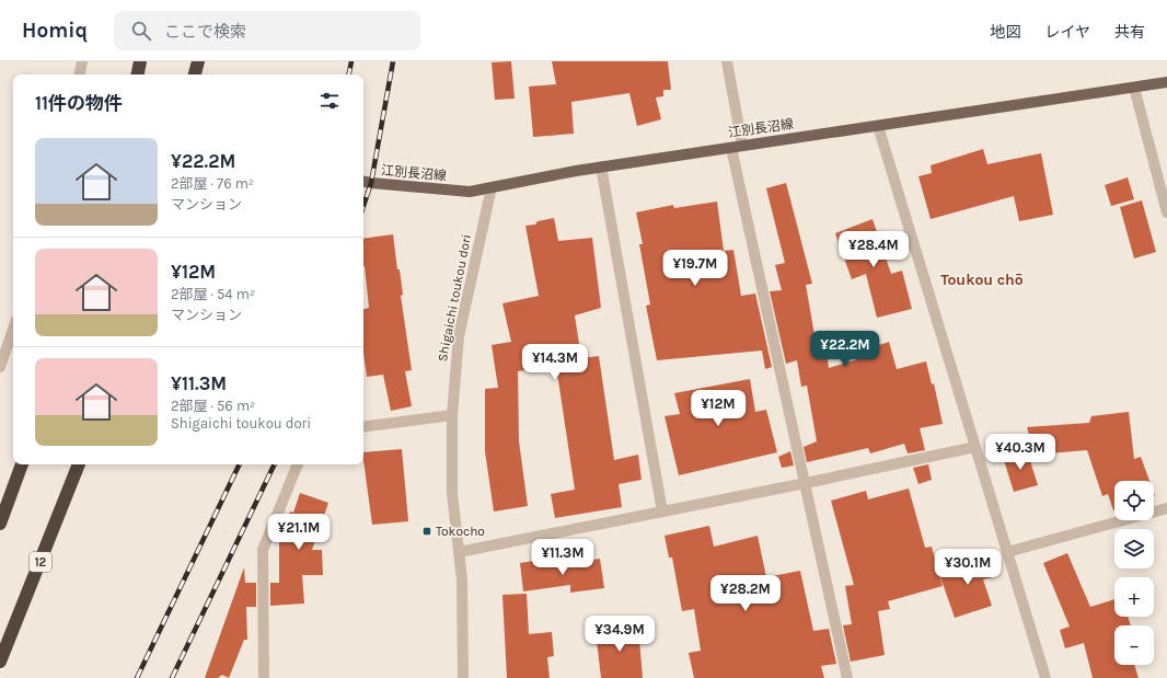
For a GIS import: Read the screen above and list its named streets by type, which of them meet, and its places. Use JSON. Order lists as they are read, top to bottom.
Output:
{
  "streets": {
    "highway": ["12"],
    "main road": ["江別長沼線"],
    "street": ["Shigaichi toukou dori"]
  },
  "crossings": [
    ["江別長沼線", "Shigaichi toukou dori"]
  ],
  "districts": ["Toukou chō"],
  "places": {
    "transit": ["Tokocho"]
  },
  "page": {
    "header": "Homiq",
    "search": "ここで検索",
    "nav": ["地図", "レイヤ", "共有"],
    "heading": "11件の物件",
    "list": [
      {
        "name": "¥22.2M",
        "note": "2部屋 · 76 m² · マンション"
      },
      {
        "name": "¥12M",
        "note": "2部屋 · 54 m² · マンション"
      },
      {
        "name": "¥11.3M",
        "note": "2部屋 · 56 m² · Shigaichi toukou dori"
      }
    ],
    "price": [
      "¥28.4M",
      "¥19.7M",
      "¥22.2M",
      "¥14.3M",
      "¥12M",
      "¥40.3M",
      "¥21.1M",
      "¥11.3M",
      "¥30.1M",
      "¥28.2M",
      "¥34.9M"
    ],
    "map_buttons": ["+", "−"]
  }
}
